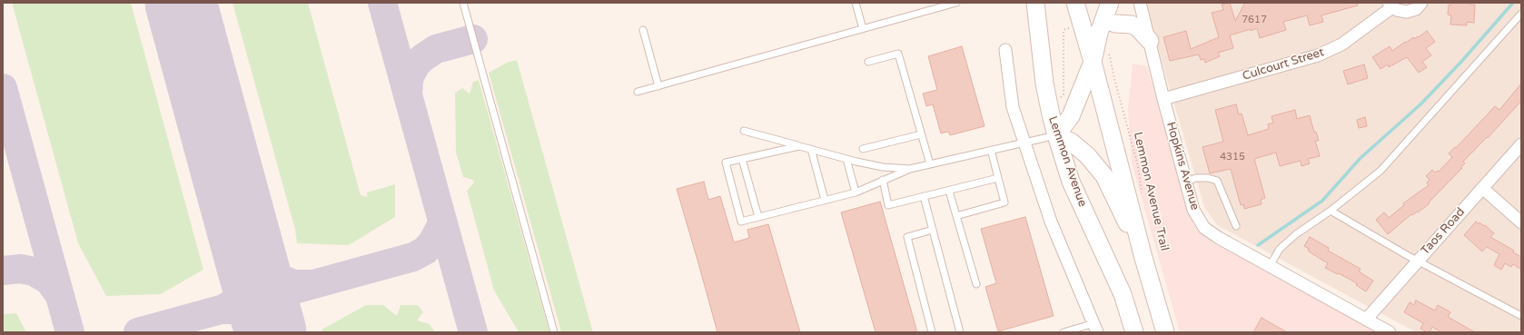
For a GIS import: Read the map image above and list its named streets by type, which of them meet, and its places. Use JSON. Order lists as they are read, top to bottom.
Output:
{
  "streets": {
    "main road": ["Lemmon Avenue"],
    "street": ["Culcourt Street", "Hopkins Avenue", "Taos Road"],
    "path": ["Lemmon Avenue Trail"]
  },
  "crossings": [
    ["Culcourt Street", "Hopkins Avenue"],
    ["Hopkins Avenue", "Taos Road"]
  ],
  "house_numbers": ["7617", "4315"]
}
